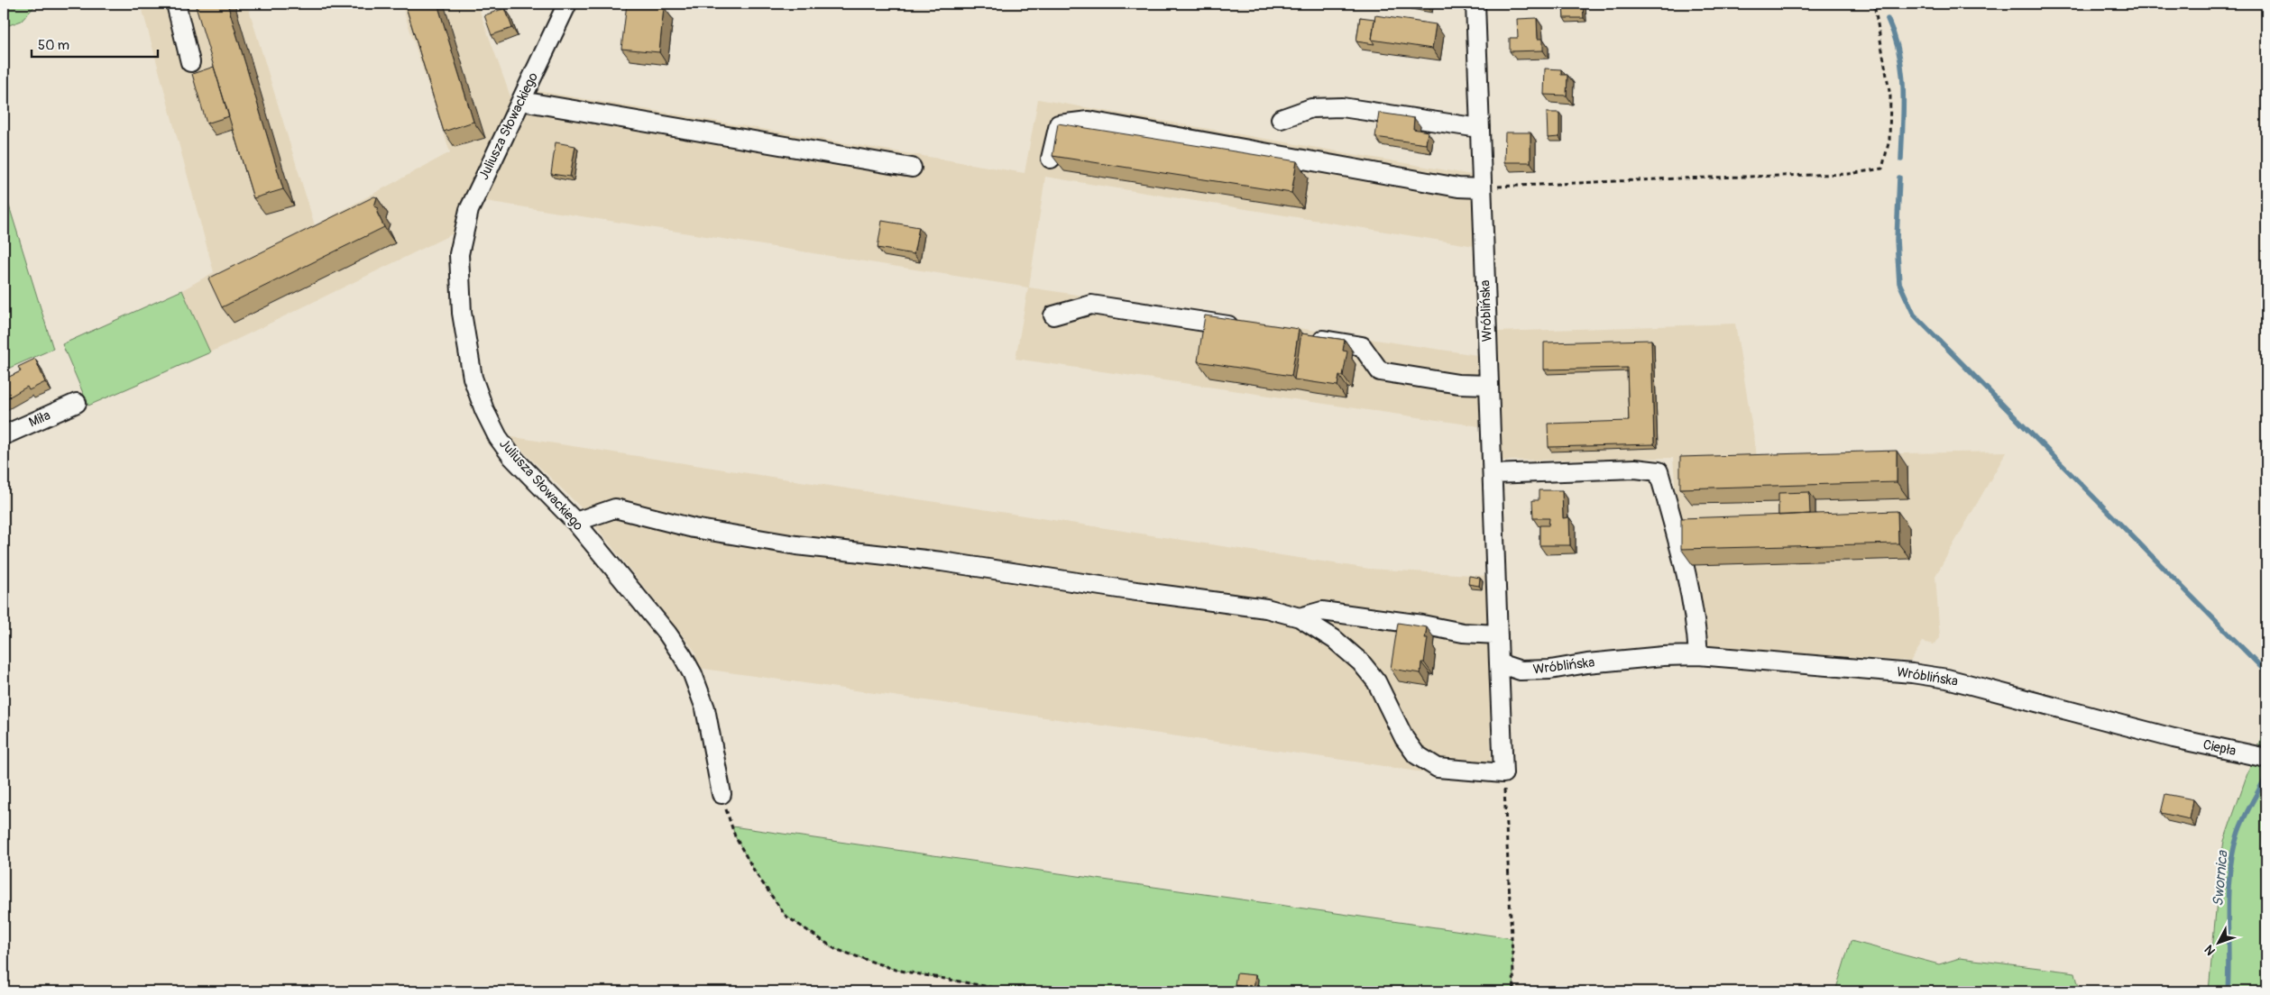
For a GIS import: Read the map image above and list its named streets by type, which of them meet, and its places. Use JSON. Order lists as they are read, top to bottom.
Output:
{
  "streets": {
    "street": [
      "Juliusza Słowackiego",
      "Wróblińska",
      "Miła",
      "Ciepła"
    ]
  },
  "crossings": [
    ["Wróblińska", "Ciepła"]
  ],
  "water": ["Swornica"],
  "scale_bar": "50 m",
  "north": "bottom left"
}
